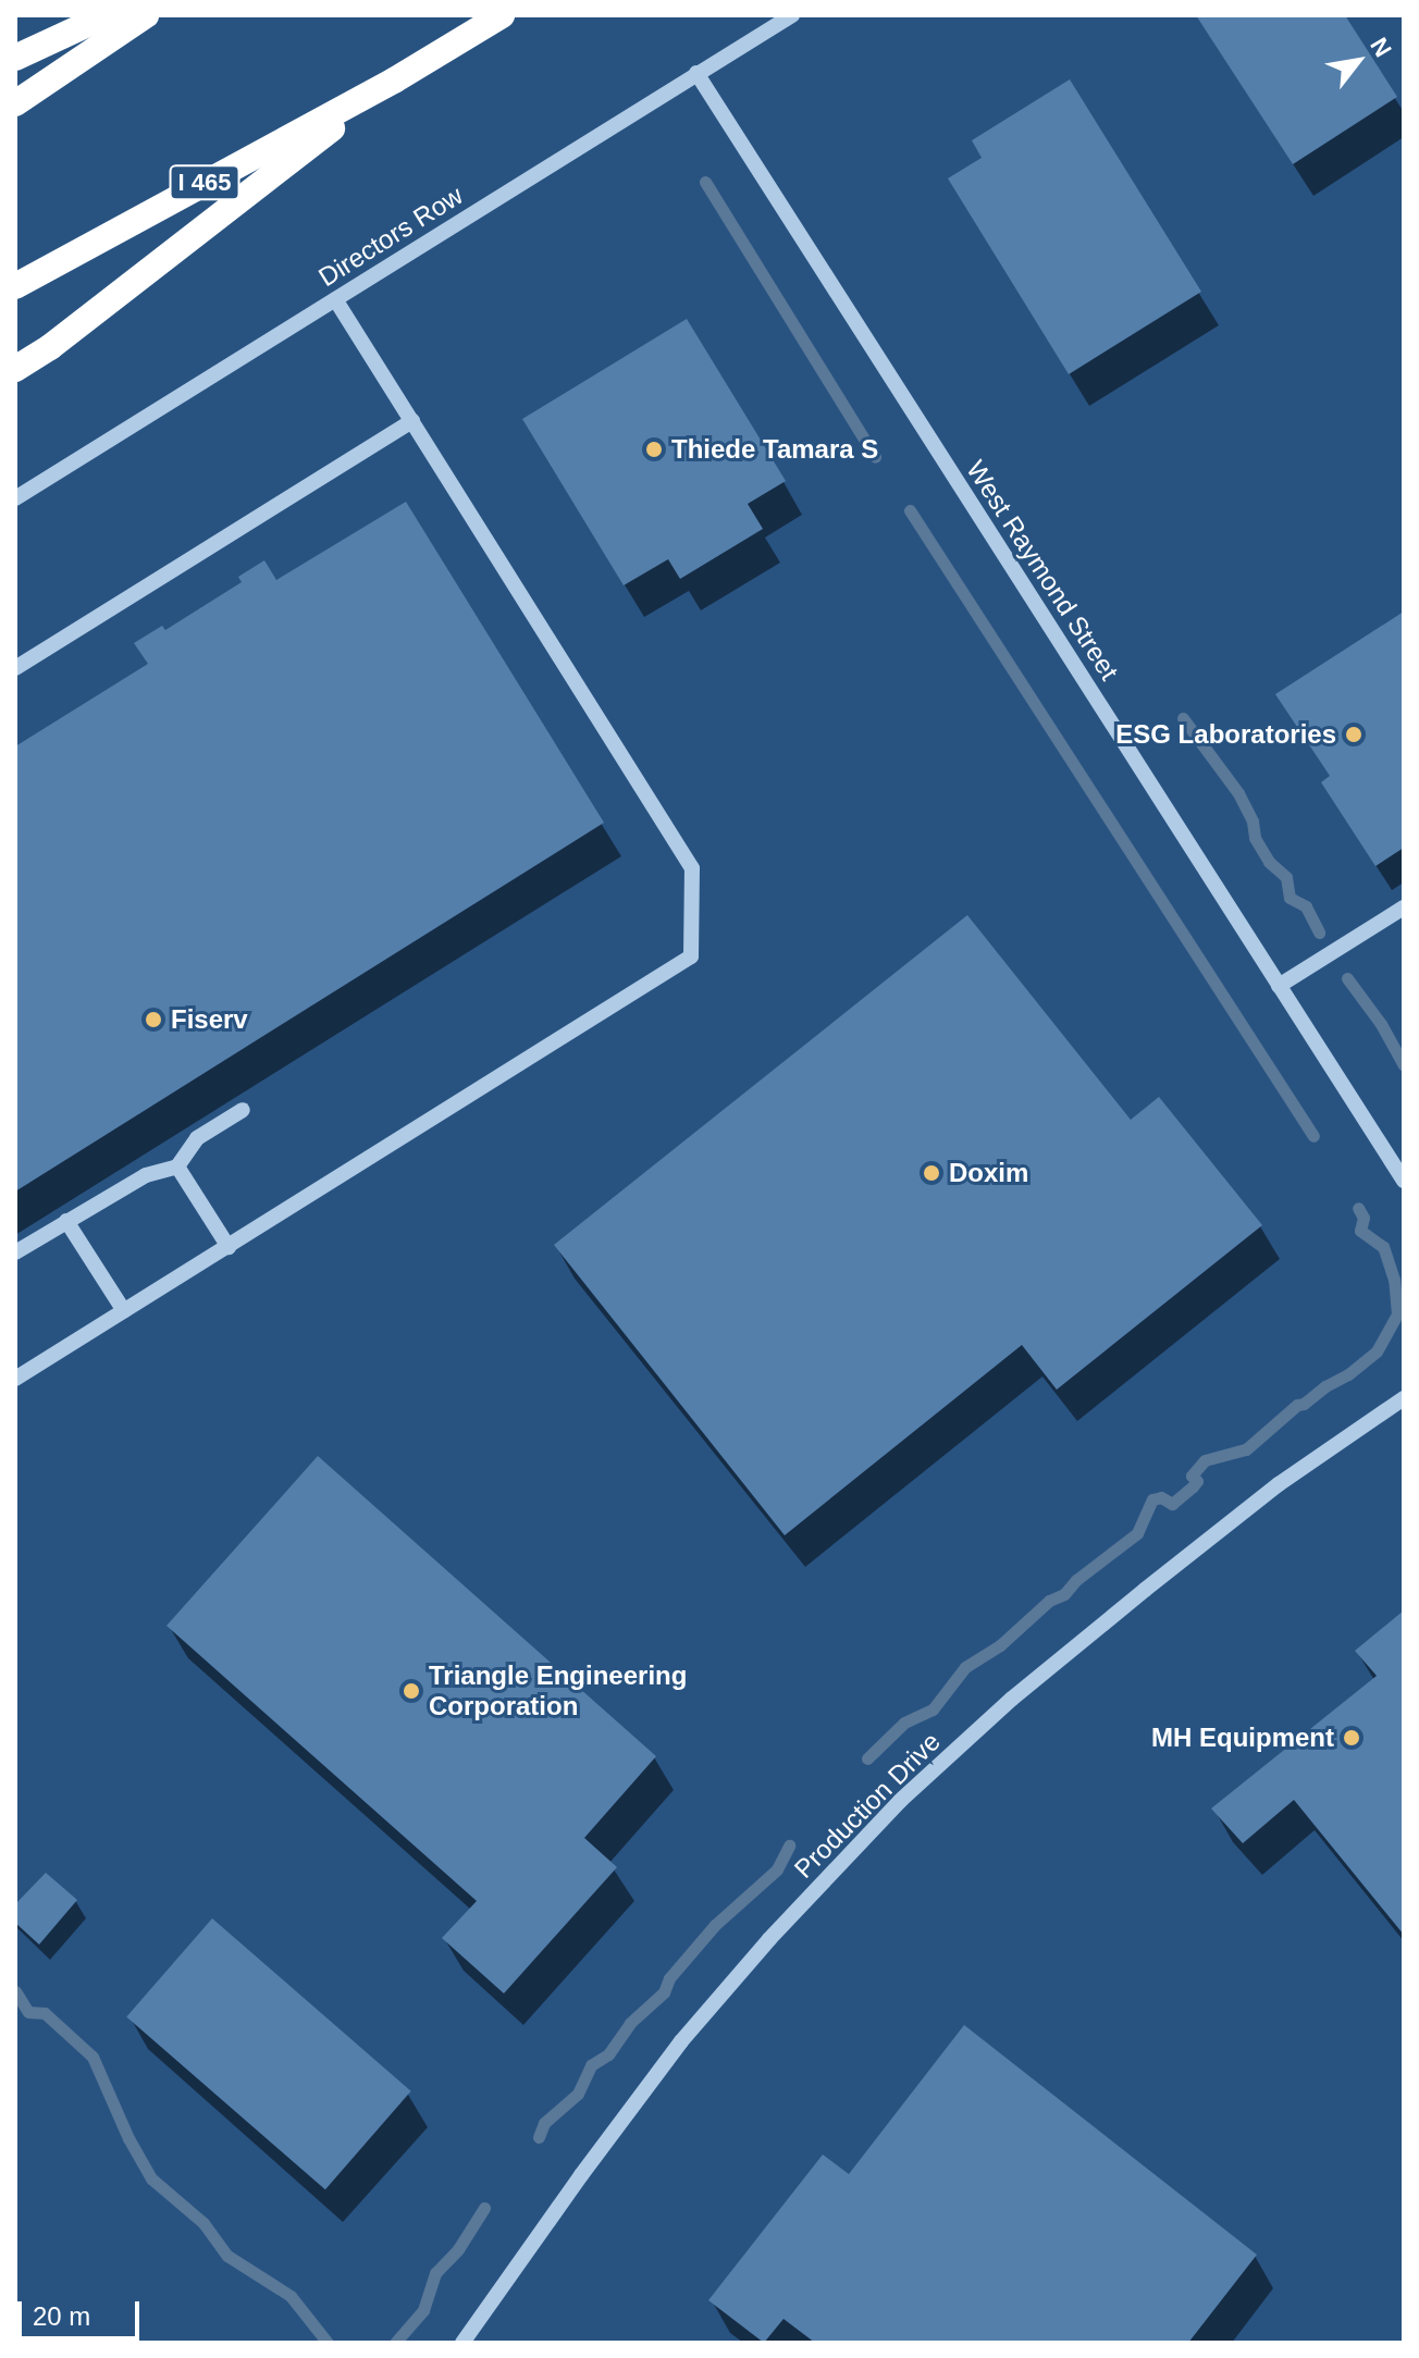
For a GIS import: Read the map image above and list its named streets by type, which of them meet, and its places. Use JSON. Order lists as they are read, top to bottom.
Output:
{
  "streets": {
    "highway": ["I 465"],
    "street": ["Directors Row", "West Raymond Street", "Production Drive"]
  },
  "crossings": [
    ["Directors Row", "West Raymond Street"]
  ],
  "places": [
    "Thiede Tamara S",
    "ESG Laboratories",
    "Fiserv",
    "Doxim",
    "Triangle Engineering Corporation",
    "MH Equipment"
  ],
  "scale_bar": "20 m",
  "north": "top right"
}
